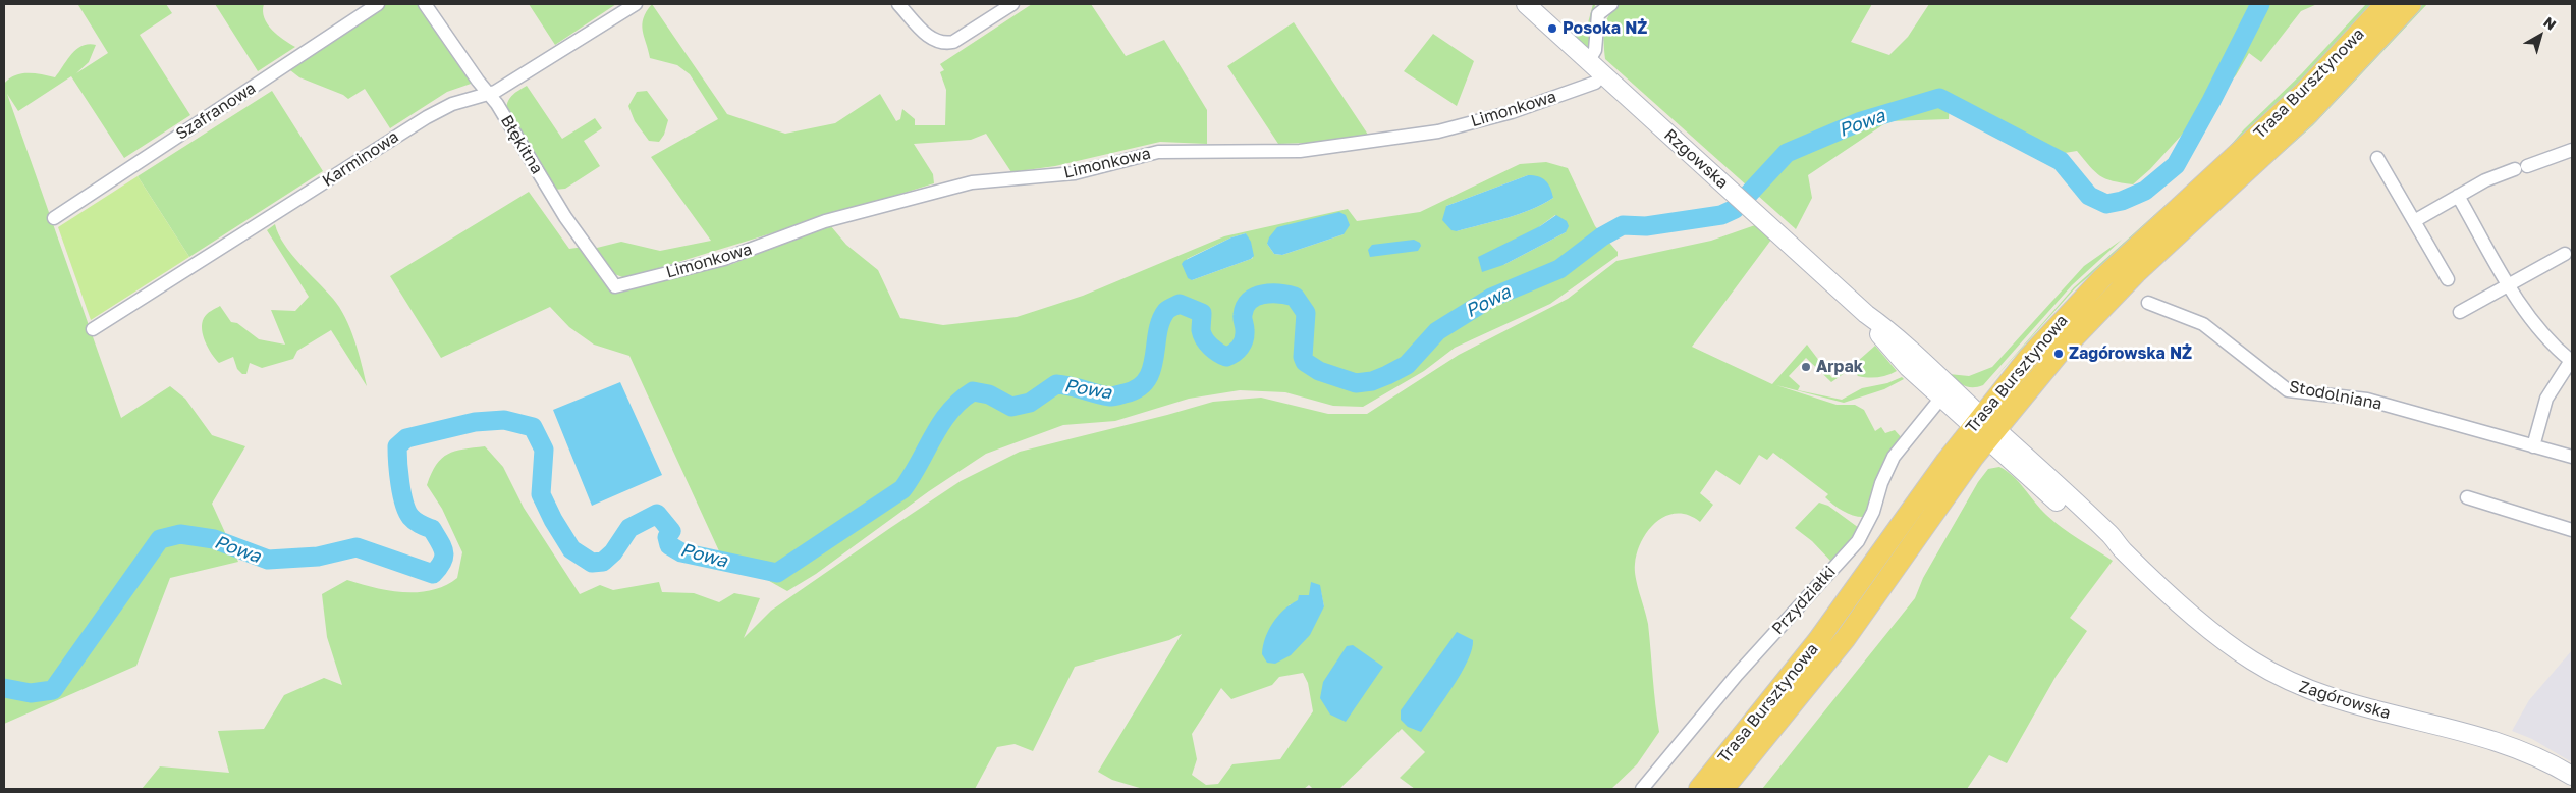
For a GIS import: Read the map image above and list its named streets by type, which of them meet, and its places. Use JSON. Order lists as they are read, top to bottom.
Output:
{
  "streets": {
    "main road": ["Trasa Bursztynowa"],
    "street": [
      "Limonkowa",
      "Szafranowa",
      "Błękitna",
      "Karminowa",
      "Rzgowska",
      "Stodolniana",
      "Przydziałki",
      "Zagórowska"
    ]
  },
  "crossings": [
    ["Trasa Bursztynowa", "Zagórowska"],
    ["Limonkowa", "Błękitna"],
    ["Limonkowa", "Rzgowska"],
    ["Błękitna", "Karminowa"],
    ["Rzgowska", "Zagórowska"],
    ["Przydziałki", "Zagórowska"]
  ],
  "water": ["Powa"],
  "places": ["Posoka NŻ", "Zagórowska NŻ", "Arpak"],
  "north": "top right"
}
